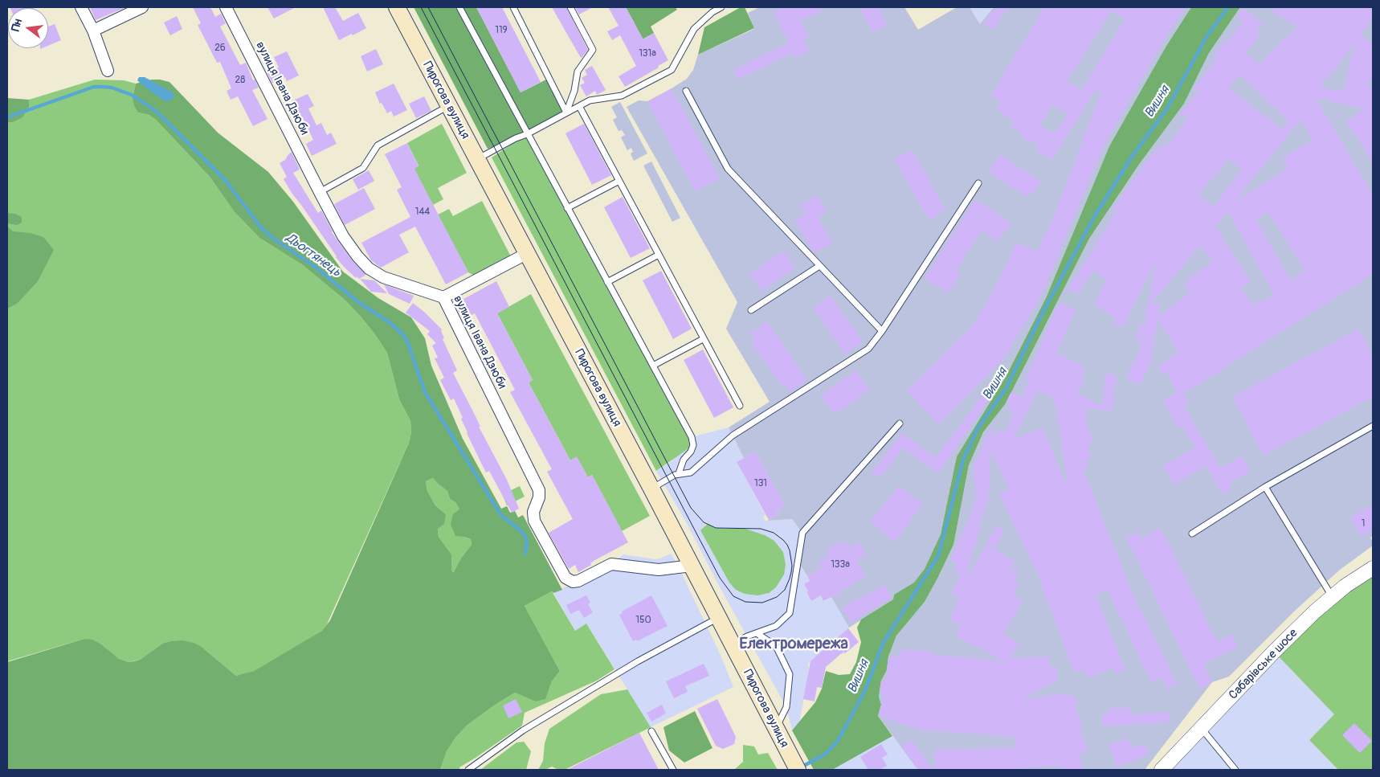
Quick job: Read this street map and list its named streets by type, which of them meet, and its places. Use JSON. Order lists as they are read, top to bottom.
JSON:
{
  "streets": {
    "main road": ["Пирогова вулиця"],
    "street": ["вулиця Івана Дзюби", "Сабарівське шосе"]
  },
  "crossings": [
    ["вулиця Івана Дзюби", "Пирогова вулиця"]
  ],
  "districts": ["Електромережа"],
  "water": ["Вишня", "Дьогтянець"],
  "house_numbers": [
    "119",
    "26",
    "131а",
    "28",
    "144",
    "131",
    "1",
    "133а",
    "150"
  ],
  "north": "left"
}
